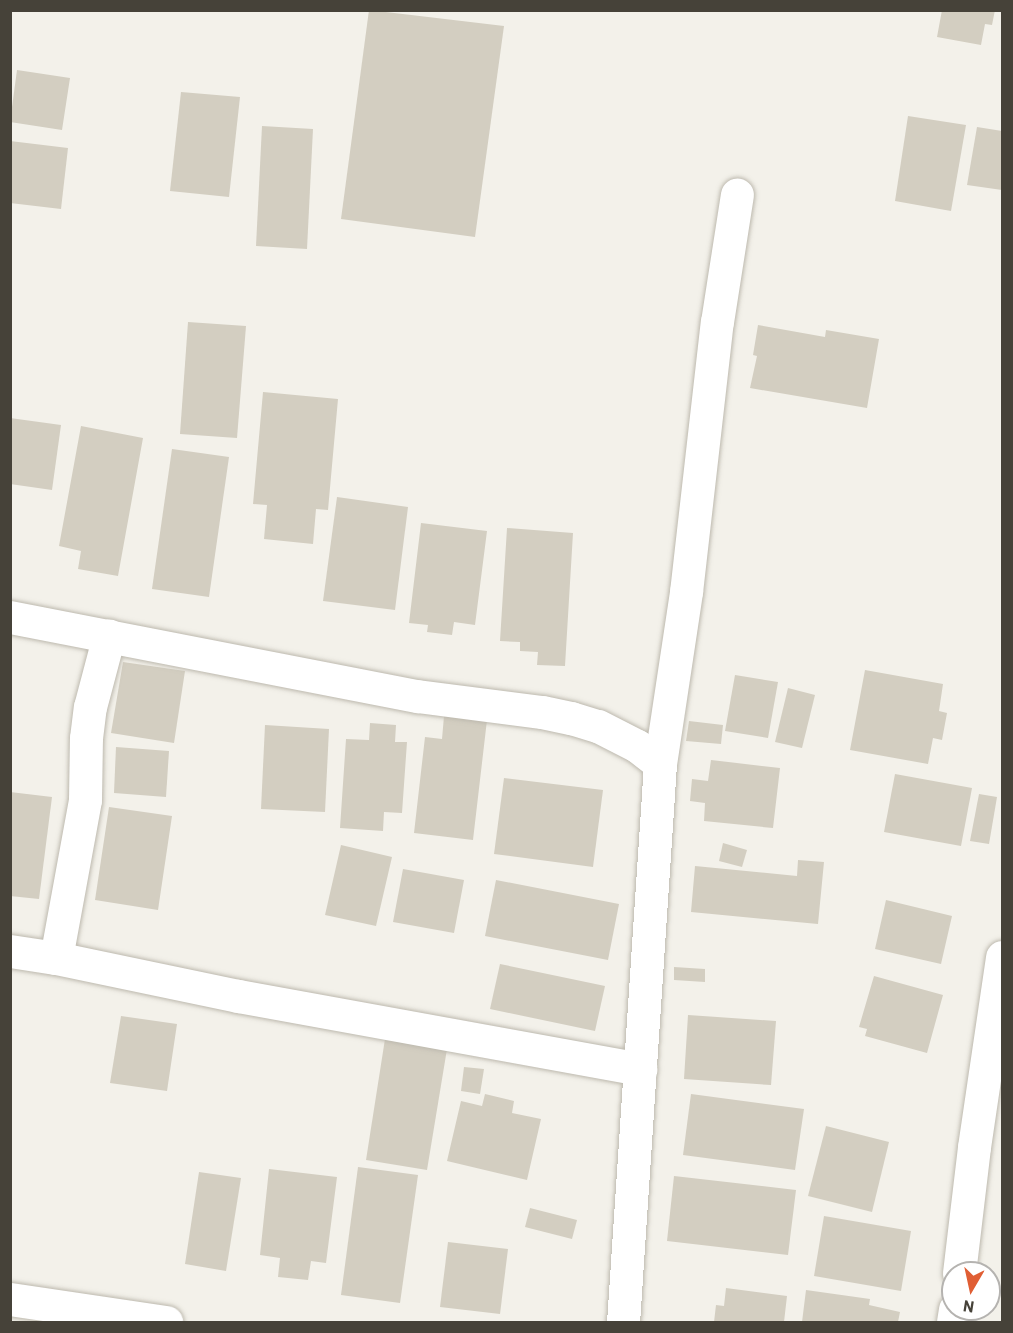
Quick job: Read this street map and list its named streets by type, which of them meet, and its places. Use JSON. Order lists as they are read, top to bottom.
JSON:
{
  "north": "bottom"
}
